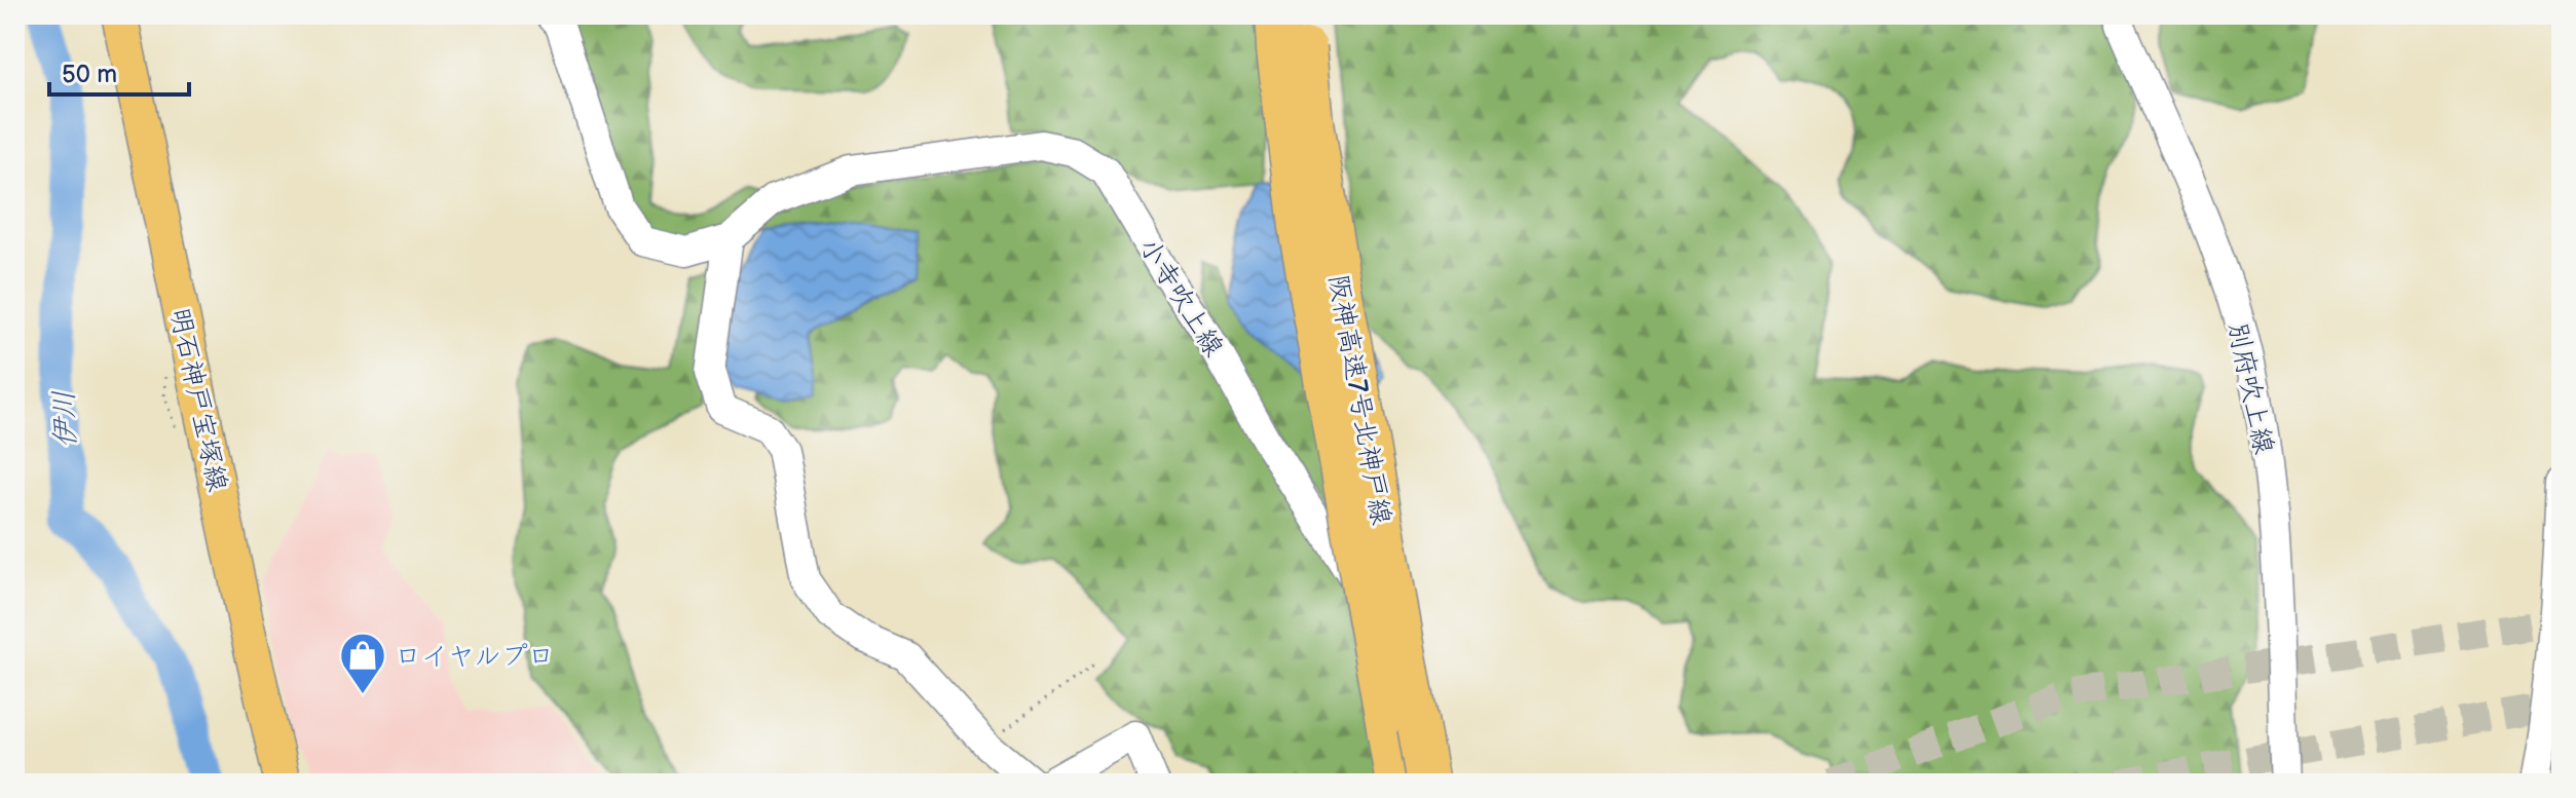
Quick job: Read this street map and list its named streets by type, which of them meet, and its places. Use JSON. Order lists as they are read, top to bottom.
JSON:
{
  "streets": {
    "highway": ["阪神高速7号北神戸線"],
    "main road": ["明石神戸宝塚線"],
    "street": ["小寺吹上線", "別府吹上線"]
  },
  "crossings": [
    ["小寺吹上線", "阪神高速7号北神戸線"]
  ],
  "water": ["伊川"],
  "places": {
    "shop": ["ロイヤルプロ"]
  },
  "scale_bar": "50 m"
}
